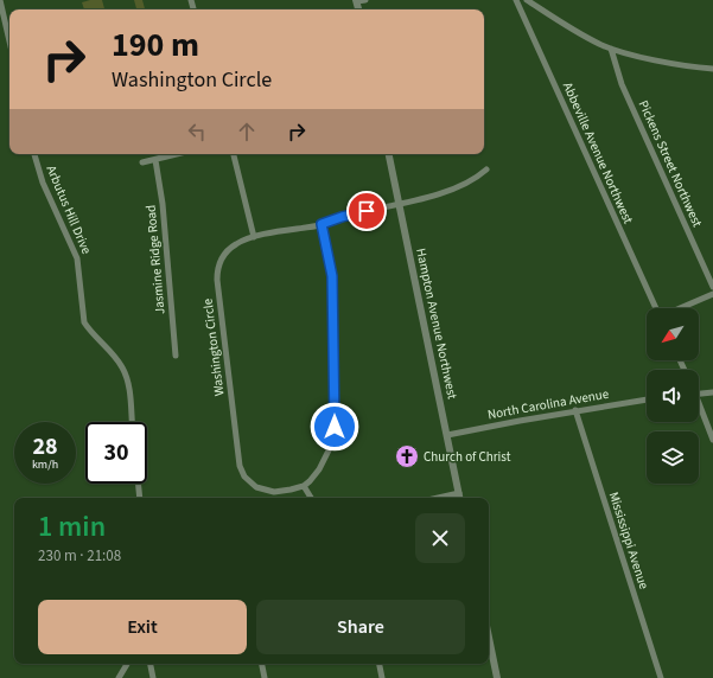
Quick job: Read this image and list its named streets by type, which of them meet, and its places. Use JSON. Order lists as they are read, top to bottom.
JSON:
{
  "streets": {
    "street": [
      "Abbeville Avenue Northwest",
      "Pickens Street Northwest",
      "Arbutus Hill Drive",
      "Jasmine Ridge Road",
      "Hampton Avenue Northwest",
      "Washington Circle",
      "North Carolina Avenue",
      "Mississippi Avenue"
    ]
  },
  "crossings": [
    ["Hampton Avenue Northwest", "Washington Circle"],
    ["Hampton Avenue Northwest", "North Carolina Avenue"],
    ["North Carolina Avenue", "Mississippi Avenue"]
  ],
  "places": {
    "church": ["Church of Christ"]
  },
  "north": "bottom left",
  "page": {
    "turn": ["190 m", "Washington Circle"],
    "speed": "28 km/h",
    "limit": "30",
    "heading": ["1 min", "230 m · 21:08"],
    "buttons": ["Exit", "Share"]
  }
}
